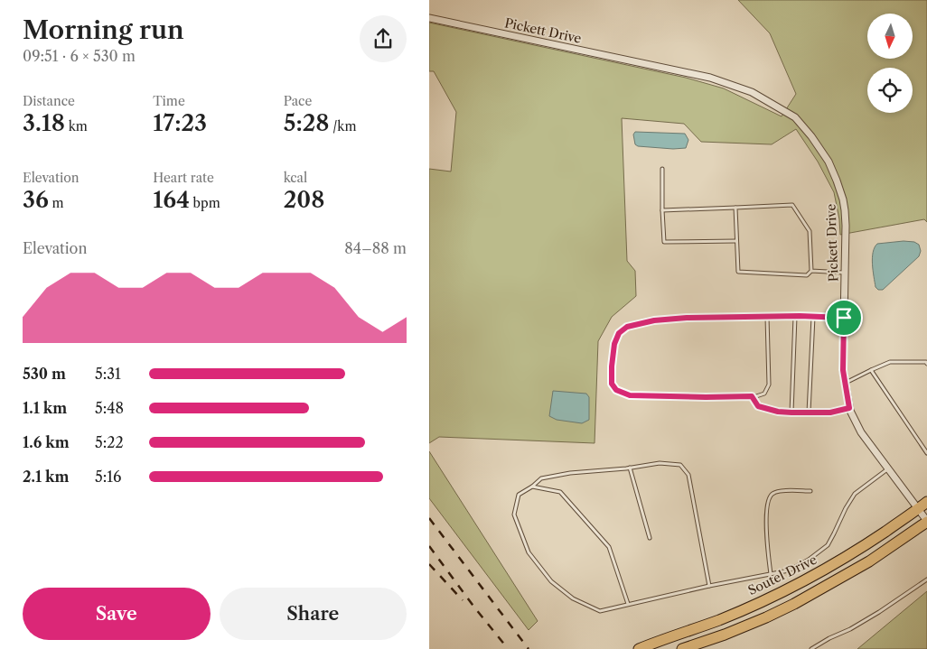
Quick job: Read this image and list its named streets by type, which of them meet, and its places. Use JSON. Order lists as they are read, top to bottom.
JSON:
{
  "streets": {
    "main road": ["Soutel Drive"],
    "street": ["Pickett Drive"]
  },
  "crossings": [
    ["Pickett Drive", "Soutel Drive"]
  ],
  "north": "bottom",
  "page": {
    "heading": ["Morning run", "09:51 · 6 × 530 m"],
    "stats": [
      ["Distance", "3.18 km"],
      ["Time", "17:23"],
      ["Pace", "5:28 /km"],
      ["Elevation", "36 m"],
      ["Heart rate", "164 bpm"],
      ["kcal", "208"]
    ],
    "chart": ["Elevation", "84–88 m"],
    "list": [
      {
        "name": "530 m",
        "note": "5:31"
      },
      {
        "name": "1.1 km",
        "note": "5:48"
      },
      {
        "name": "1.6 km",
        "note": "5:22"
      },
      {
        "name": "2.1 km",
        "note": "5:16"
      }
    ],
    "buttons": ["Save", "Share"]
  }
}
